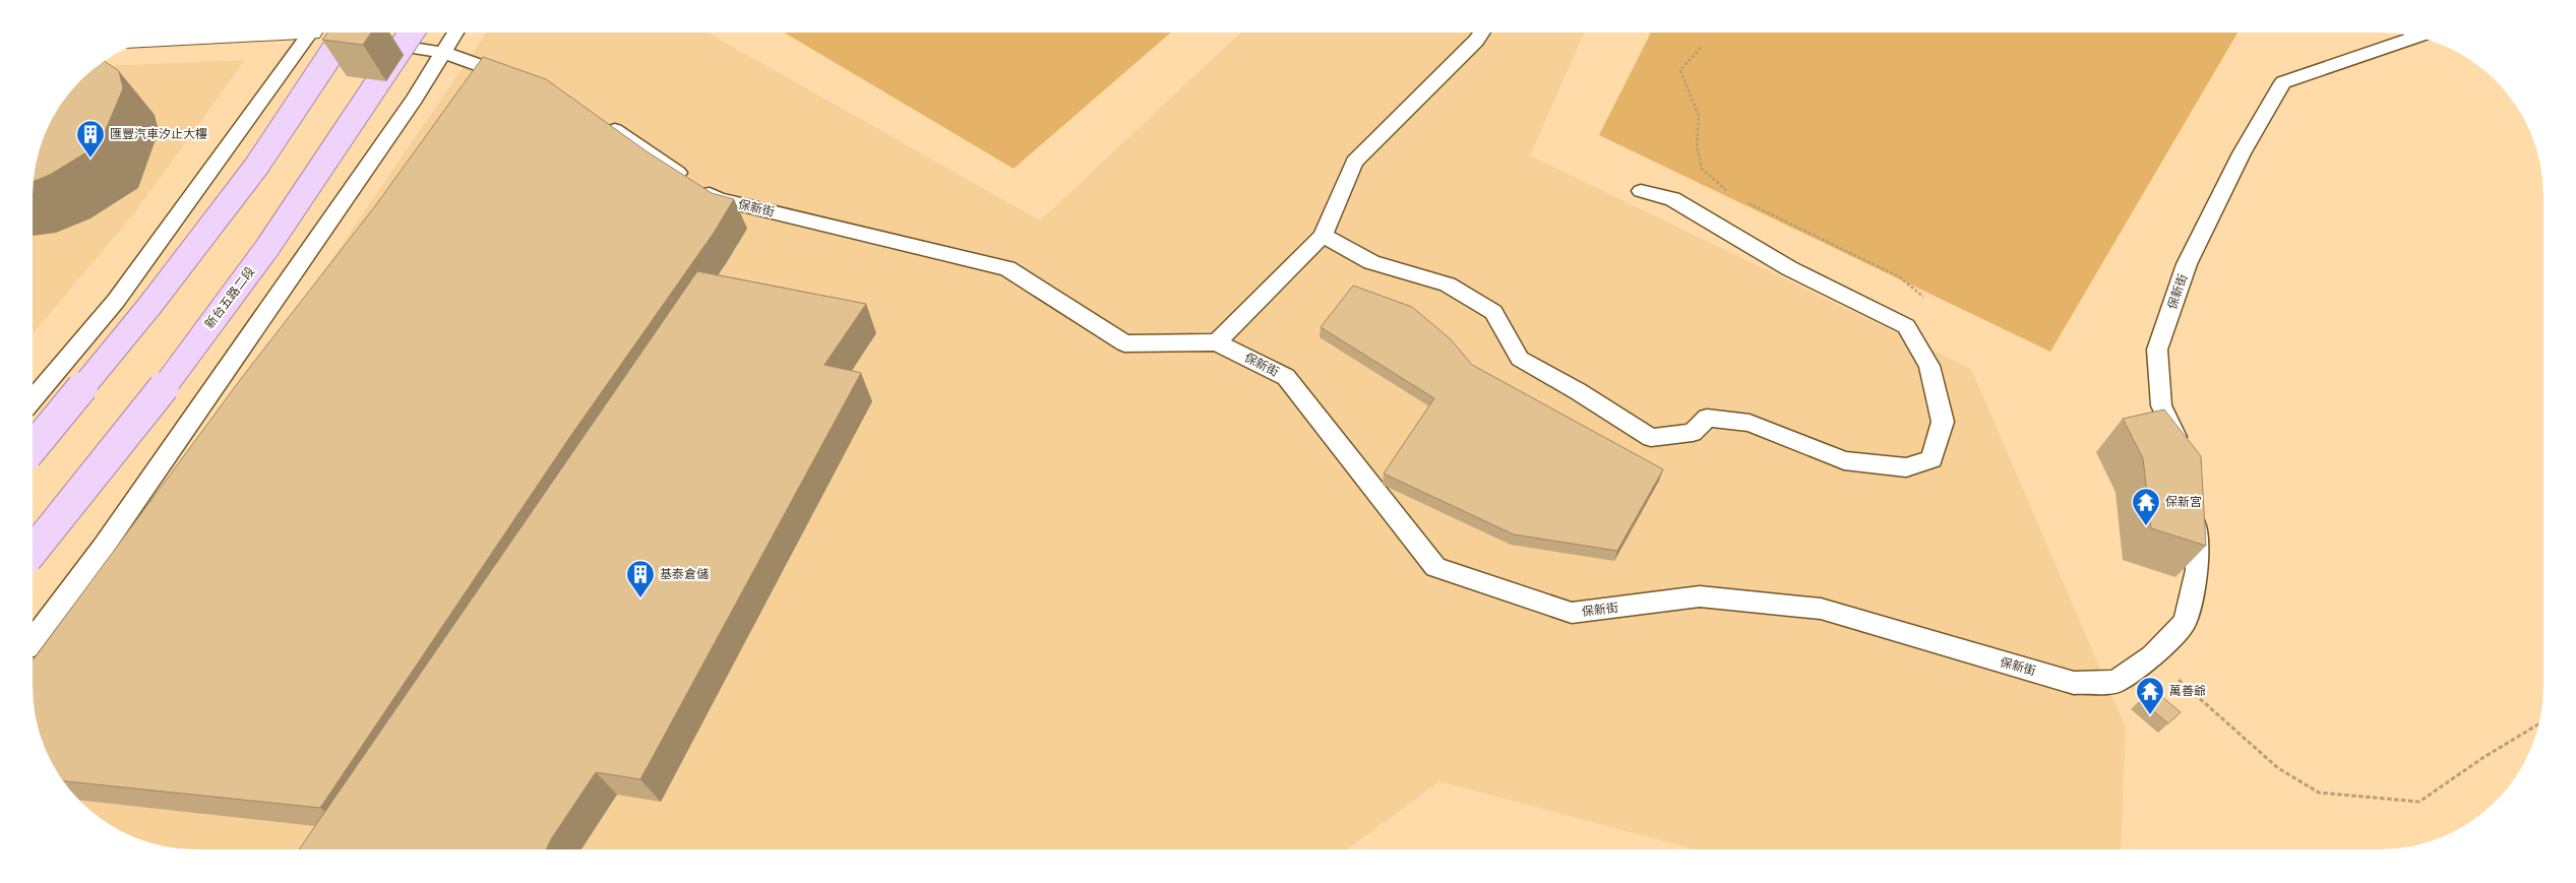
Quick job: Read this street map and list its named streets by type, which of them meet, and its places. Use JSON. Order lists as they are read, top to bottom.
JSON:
{
  "streets": {
    "main road": ["新台五路二段"],
    "lane": ["保新街"]
  },
  "places": {
    "building": ["匯豐汽車汐止大樓", "基泰倉儲"],
    "temple": ["保新宮", "萬善爺"]
  }
}
